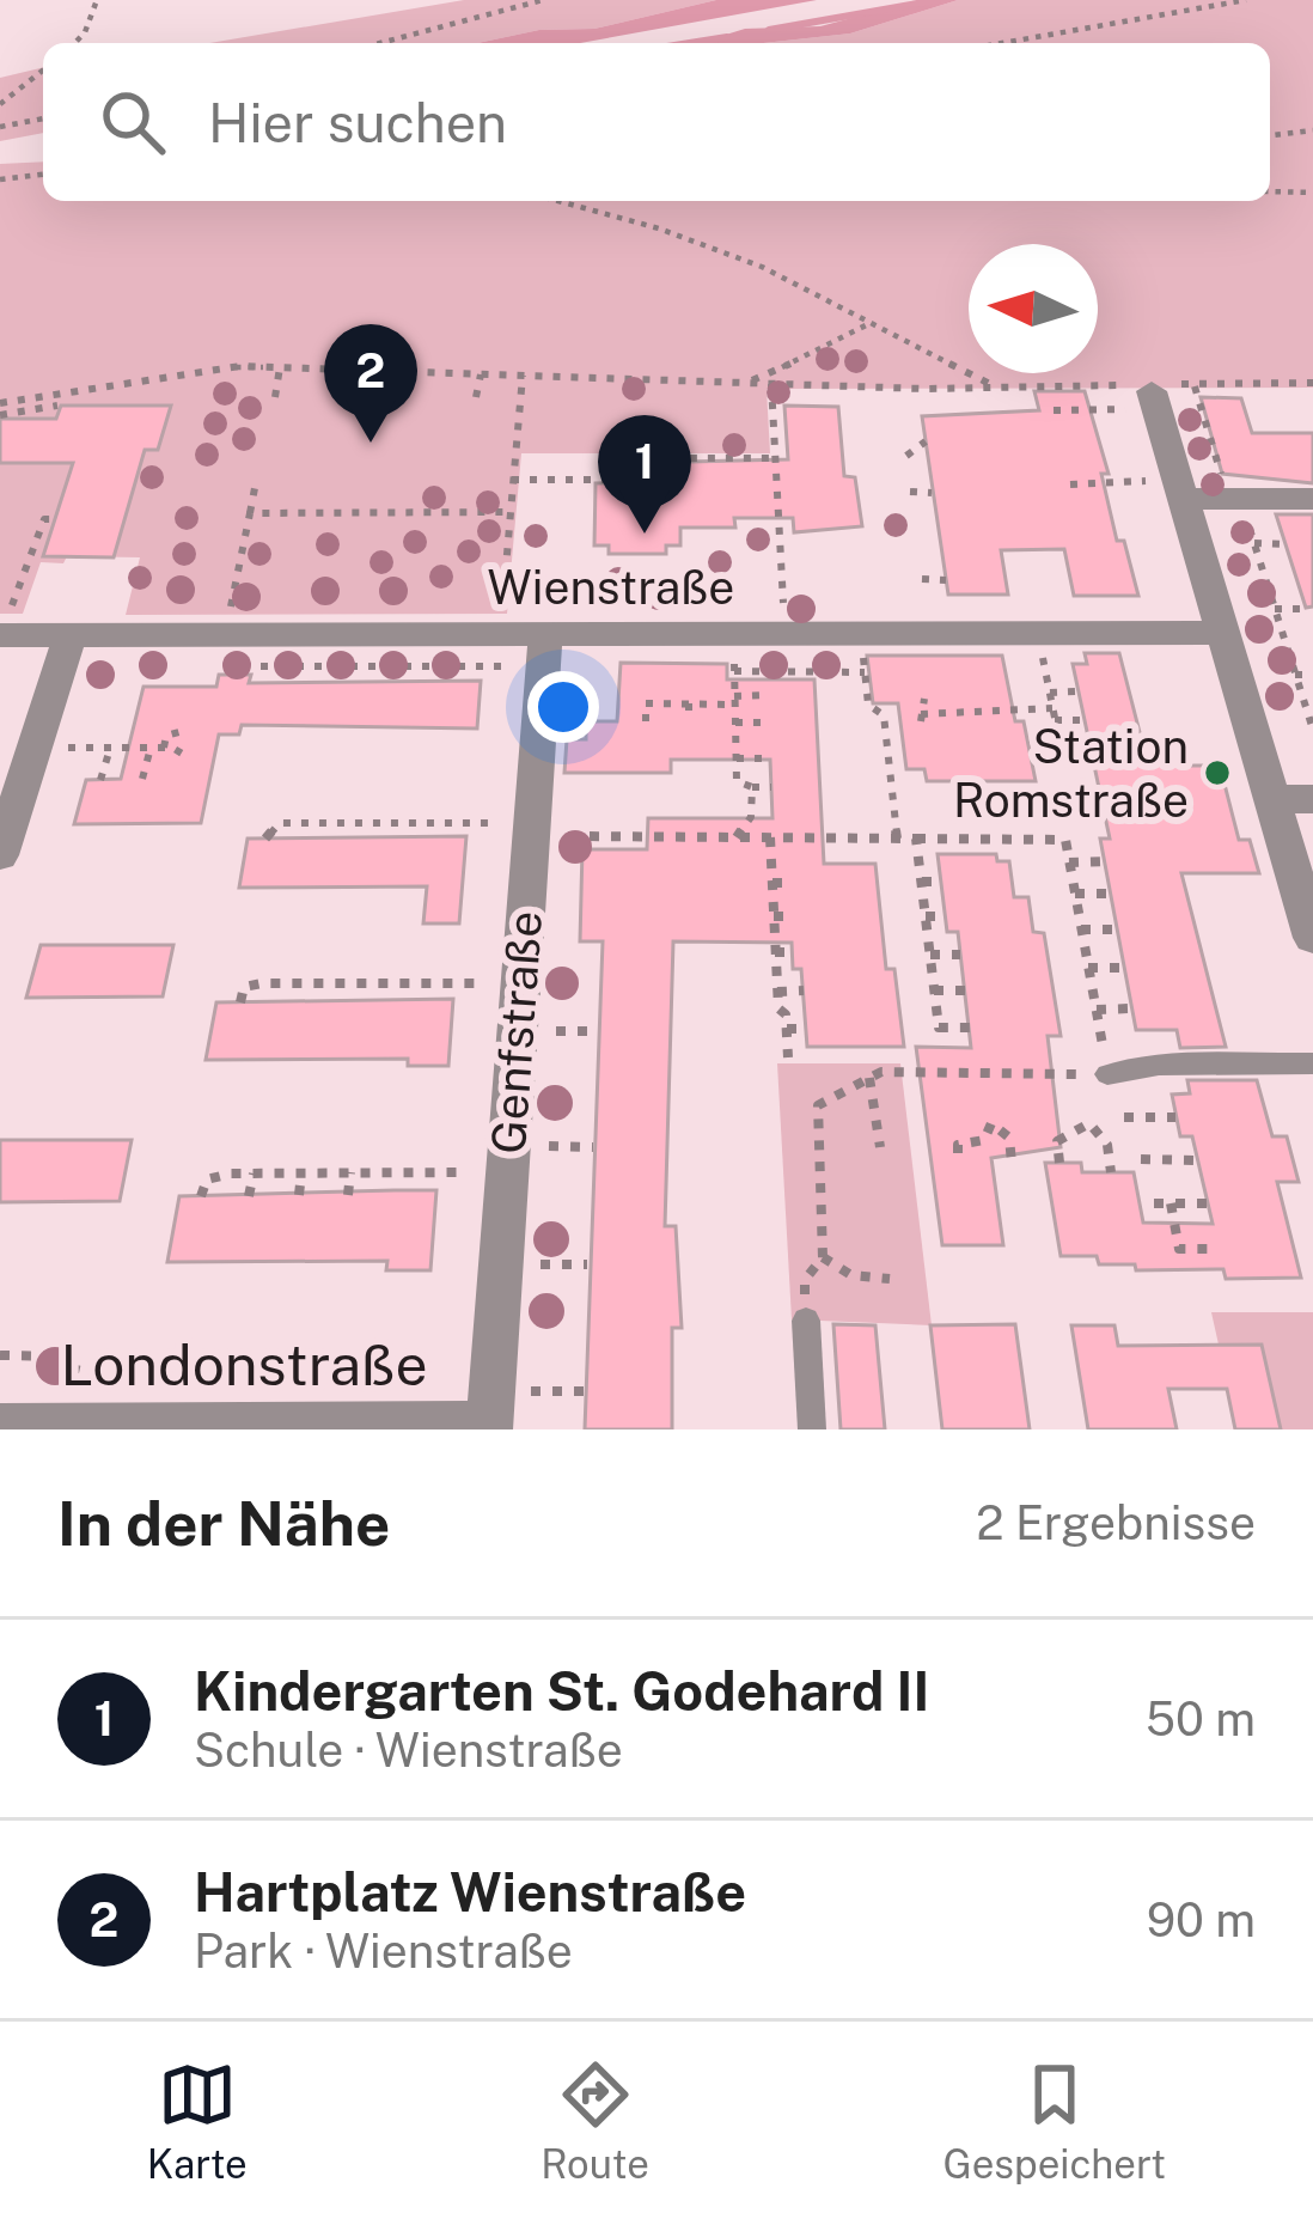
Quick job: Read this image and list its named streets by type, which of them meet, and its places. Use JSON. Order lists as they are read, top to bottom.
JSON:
{
  "streets": {
    "street": ["Wienstraße", "Genfstraße", "Londonstraße"]
  },
  "crossings": [
    ["Wienstraße", "Genfstraße"],
    ["Genfstraße", "Londonstraße"]
  ],
  "places": ["Station Romstraße"],
  "north": "left",
  "page": {
    "search": "Hier suchen",
    "pins": ["2", "1"],
    "heading": ["In der Nähe", "2 Ergebnisse"],
    "list": [
      {
        "mark": "1",
        "name": "Kindergarten St. Godehard II",
        "note": "Schule · Wienstraße",
        "value": "50 m"
      },
      {
        "mark": "2",
        "name": "Hartplatz Wienstraße",
        "note": "Park · Wienstraße",
        "value": "90 m"
      }
    ],
    "nav": ["Karte", "Route", "Gespeichert"]
  }
}
